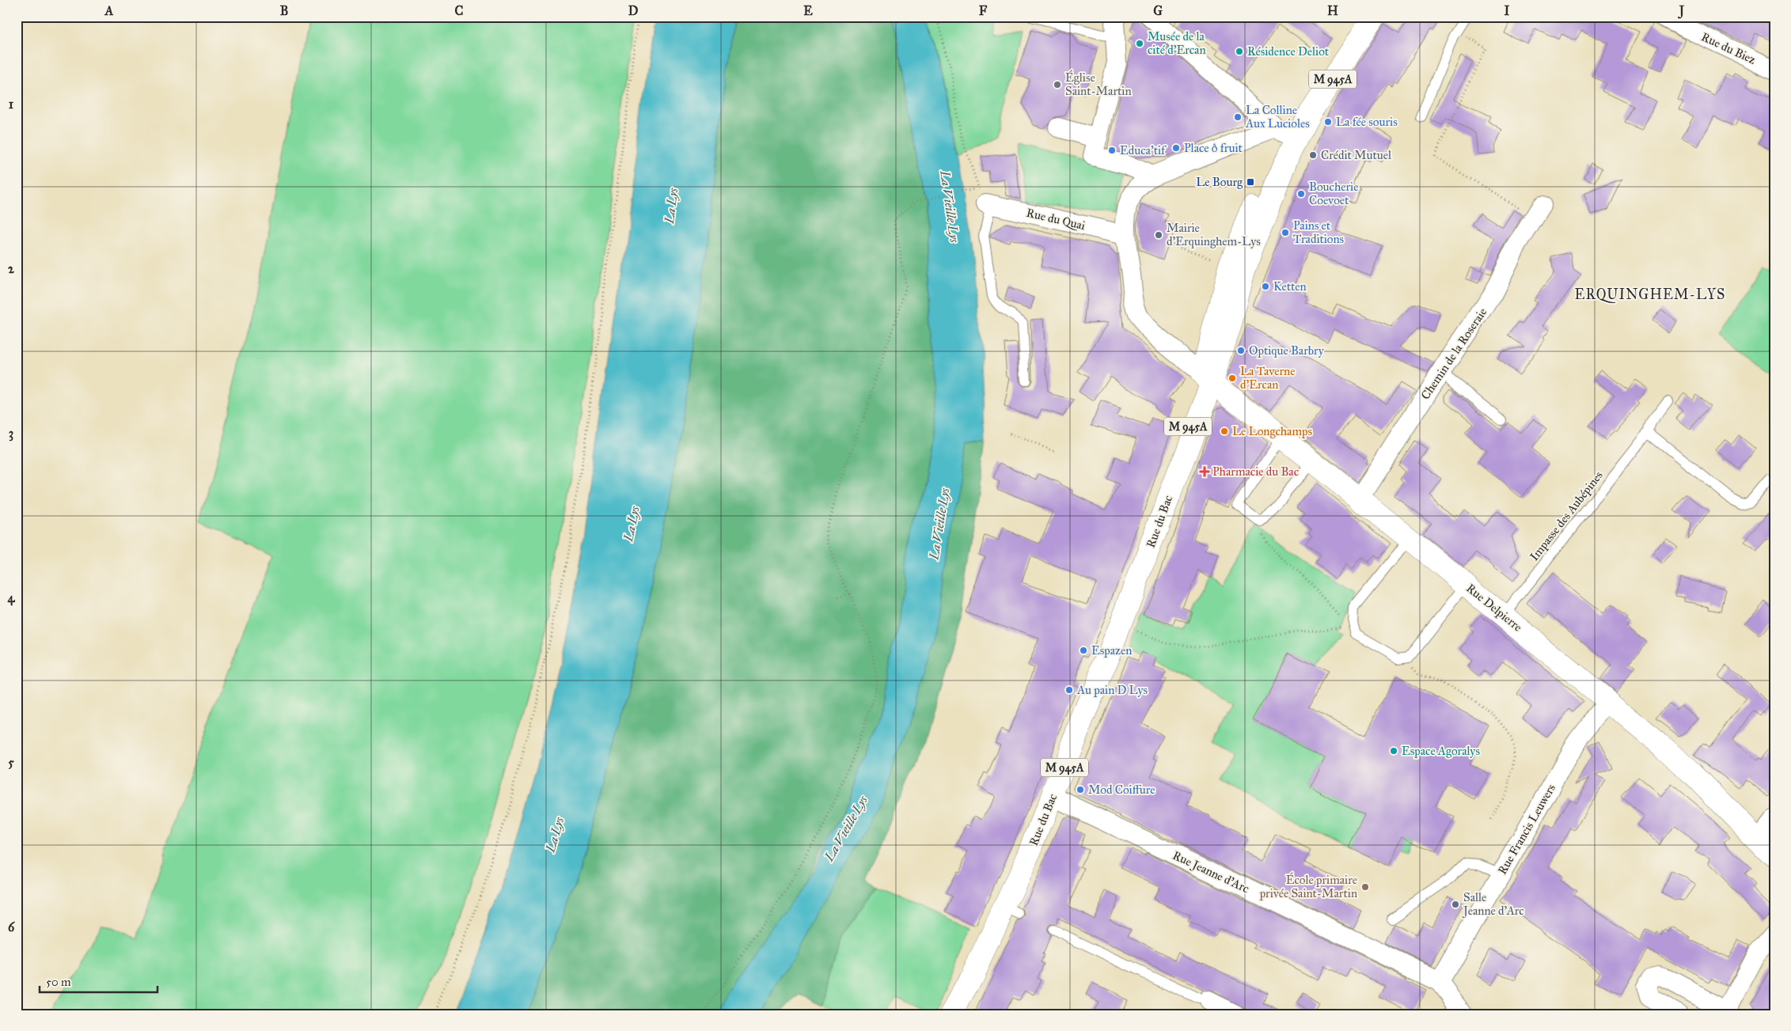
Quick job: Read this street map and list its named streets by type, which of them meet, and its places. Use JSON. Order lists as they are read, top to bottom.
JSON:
{
  "streets": {
    "main road": ["M 945A", "Rue du Bac", "Rue Delpierre"],
    "street": [
      "Rue du Biez",
      "Rue du Quai",
      "Chemin de la Roseraie",
      "Rue Francis Leuwers",
      "Rue Jeanne d'Arc"
    ],
    "lane": ["Impasse des Aubépines"]
  },
  "crossings": [
    ["M 945A", "Rue du Bac"],
    ["M 945A", "Rue Delpierre"],
    ["Chemin de la Roseraie", "Rue Delpierre"],
    ["Impasse des Aubépines", "Rue Delpierre"],
    ["Rue du Bac", "Rue Delpierre"],
    ["Rue du Bac", "Rue Jeanne d'Arc"],
    ["Rue Delpierre", "Rue Francis Leuwers"],
    ["Rue Francis Leuwers", "Rue Jeanne d'Arc"]
  ],
  "districts": ["ERQUINGHEM-LYS"],
  "water": ["La Lys", "La Vieille Lys"],
  "places": {
    "other": [
      "Musée de la cité d'Ercan",
      "Résidence Deliot",
      "Église Saint-Martin",
      "La Colline Aux Lucioles",
      "La fée souris",
      "Place ô fruit",
      "Educa'tif",
      "Crédit Mutuel",
      "Boucherie Coevoet",
      "Pains et Traditions",
      "Mairie d'Erquinghem-Lys",
      "Ketten",
      "Optique Barbry",
      "La Taverne d'Ercan",
      "Le Longchamps",
      "Espazen",
      "Au pain D Lys",
      "Espace Agoralys",
      "Mod Coiffure",
      "École primaire privée Saint-Martin",
      "Salle Jeanne d'Arc"
    ],
    "transit": ["Le Bourg"],
    "health": ["Pharmacie du Bac"]
  },
  "scale_bar": "50 m",
  "grid": {
    "columns": [
      "A",
      "B",
      "C",
      "D",
      "E",
      "F",
      "G",
      "H",
      "I",
      "J"
    ],
    "rows": [
      "1",
      "2",
      "3",
      "4",
      "5",
      "6"
    ]
  }
}
